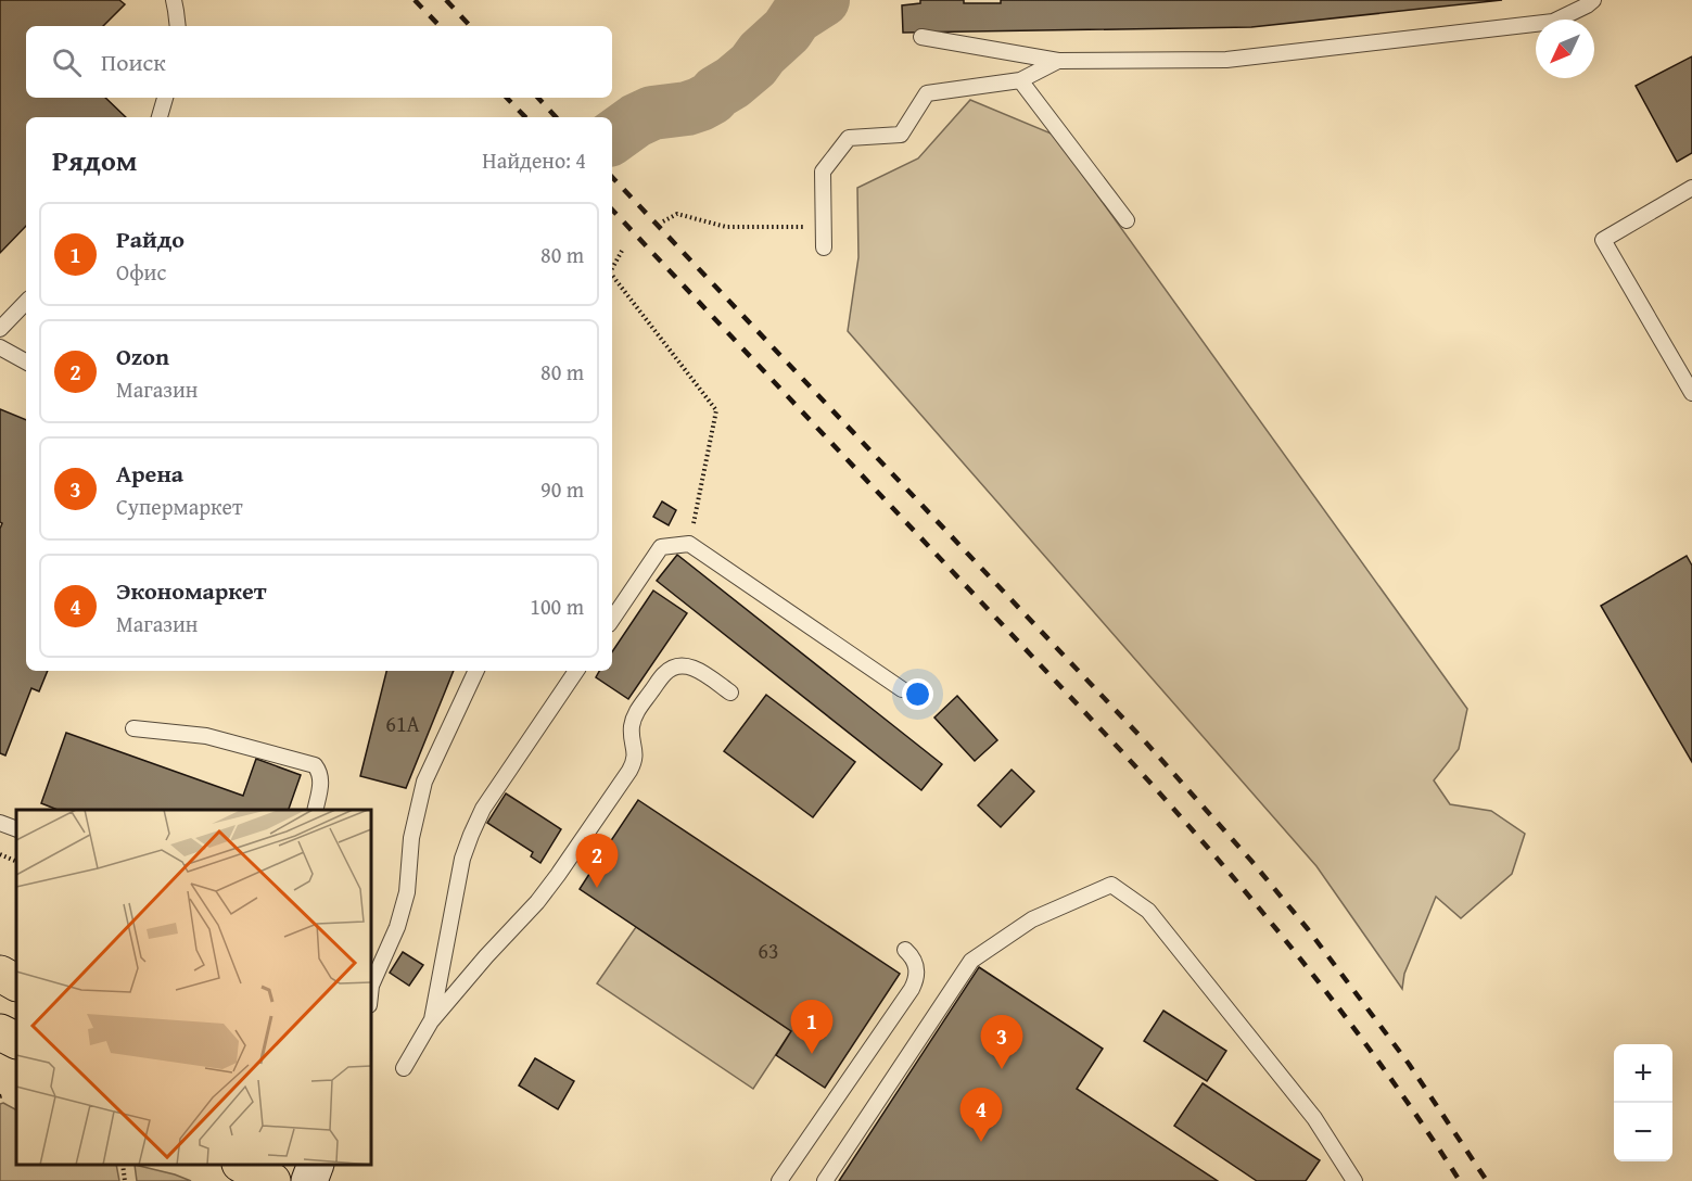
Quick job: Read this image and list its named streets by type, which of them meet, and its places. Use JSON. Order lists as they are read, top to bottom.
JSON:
{
  "house_numbers": ["61А", "63"],
  "north": "bottom left",
  "page": {
    "search": "Поиск",
    "heading": ["Рядом", "Найдено: 4"],
    "list": [
      {
        "mark": "1",
        "name": "Райдо",
        "note": "Офис",
        "value": "80 m"
      },
      {
        "mark": "2",
        "name": "Ozon",
        "note": "Магазин",
        "value": "80 m"
      },
      {
        "mark": "3",
        "name": "Арена",
        "note": "Супермаркет",
        "value": "90 m"
      },
      {
        "mark": "4",
        "name": "Экономаркет",
        "note": "Магазин",
        "value": "100 m"
      }
    ],
    "pins": [
      "2",
      "1",
      "3",
      "4"
    ],
    "map_buttons": ["+", "−"]
  }
}
